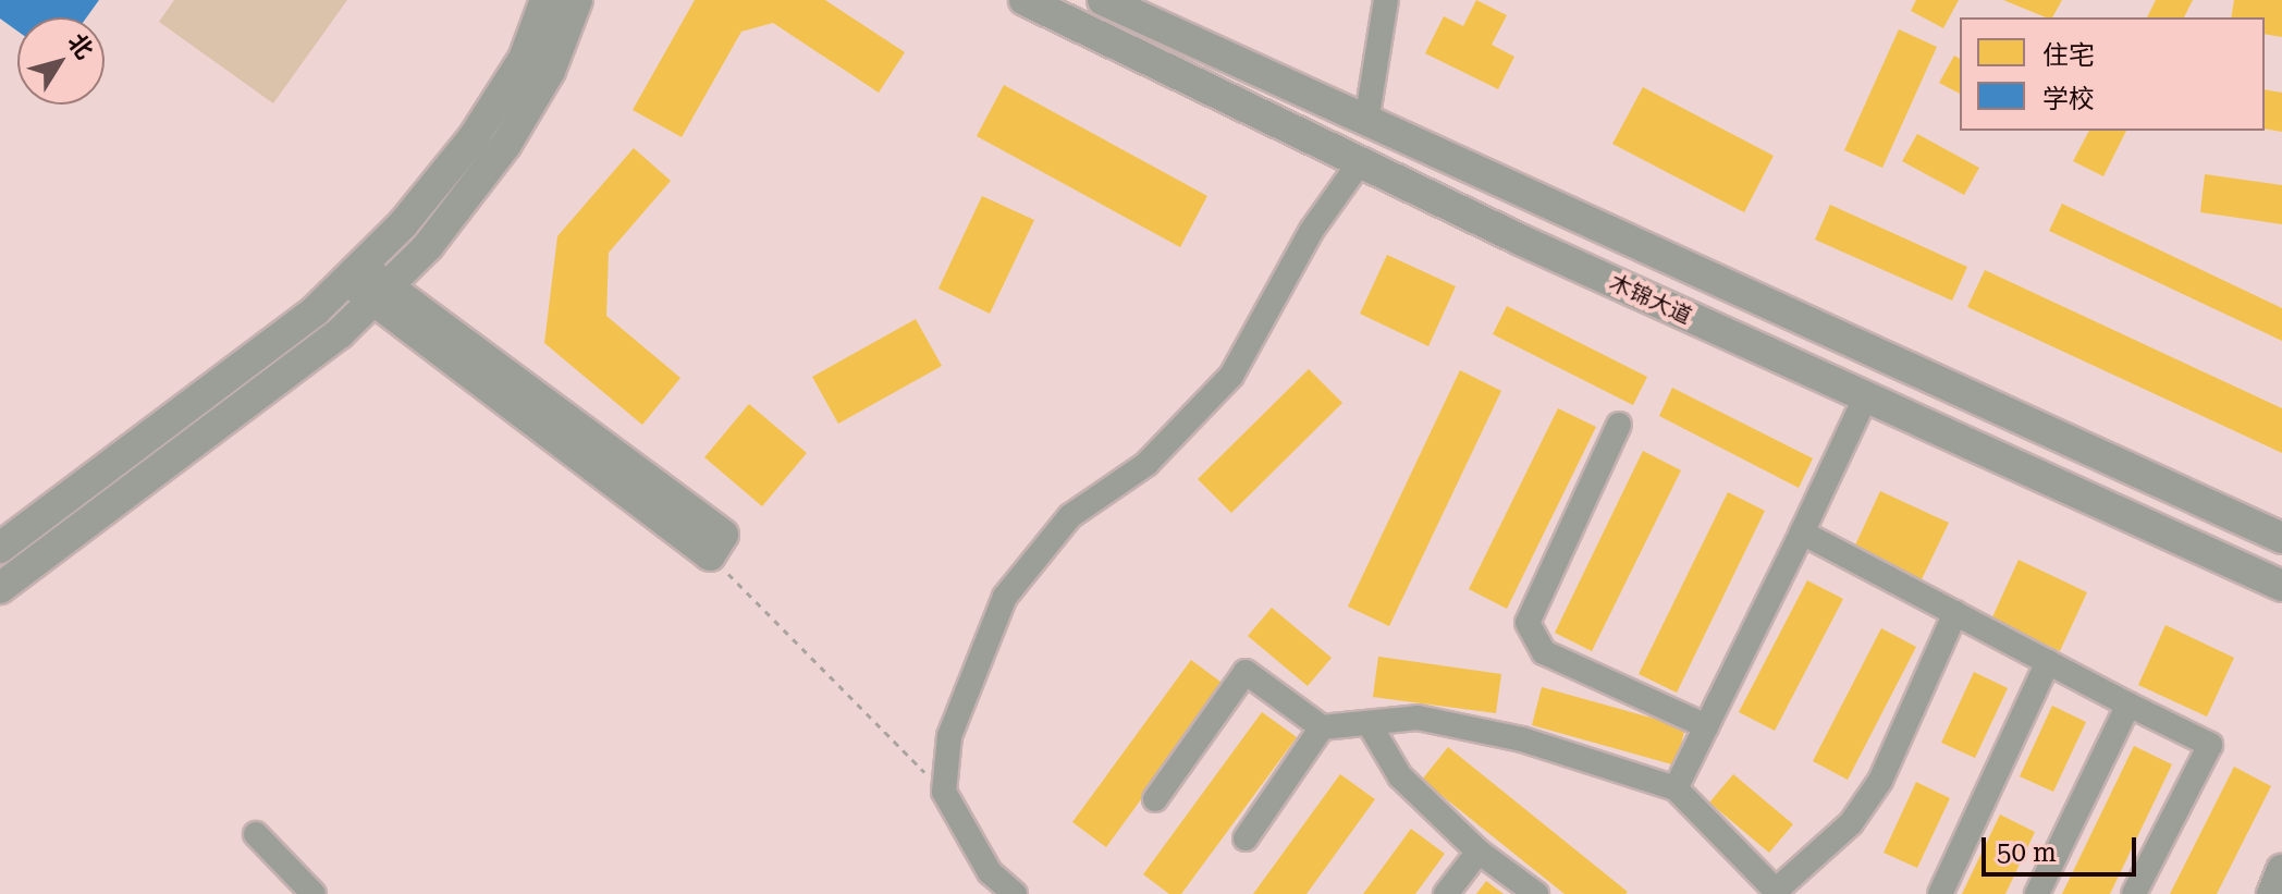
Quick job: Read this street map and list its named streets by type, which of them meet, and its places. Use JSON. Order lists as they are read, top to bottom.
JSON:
{
  "streets": {
    "street": ["木锦大道"]
  },
  "legend": ["住宅", "学校"],
  "scale_bar": "50 m",
  "north": "top right"
}
